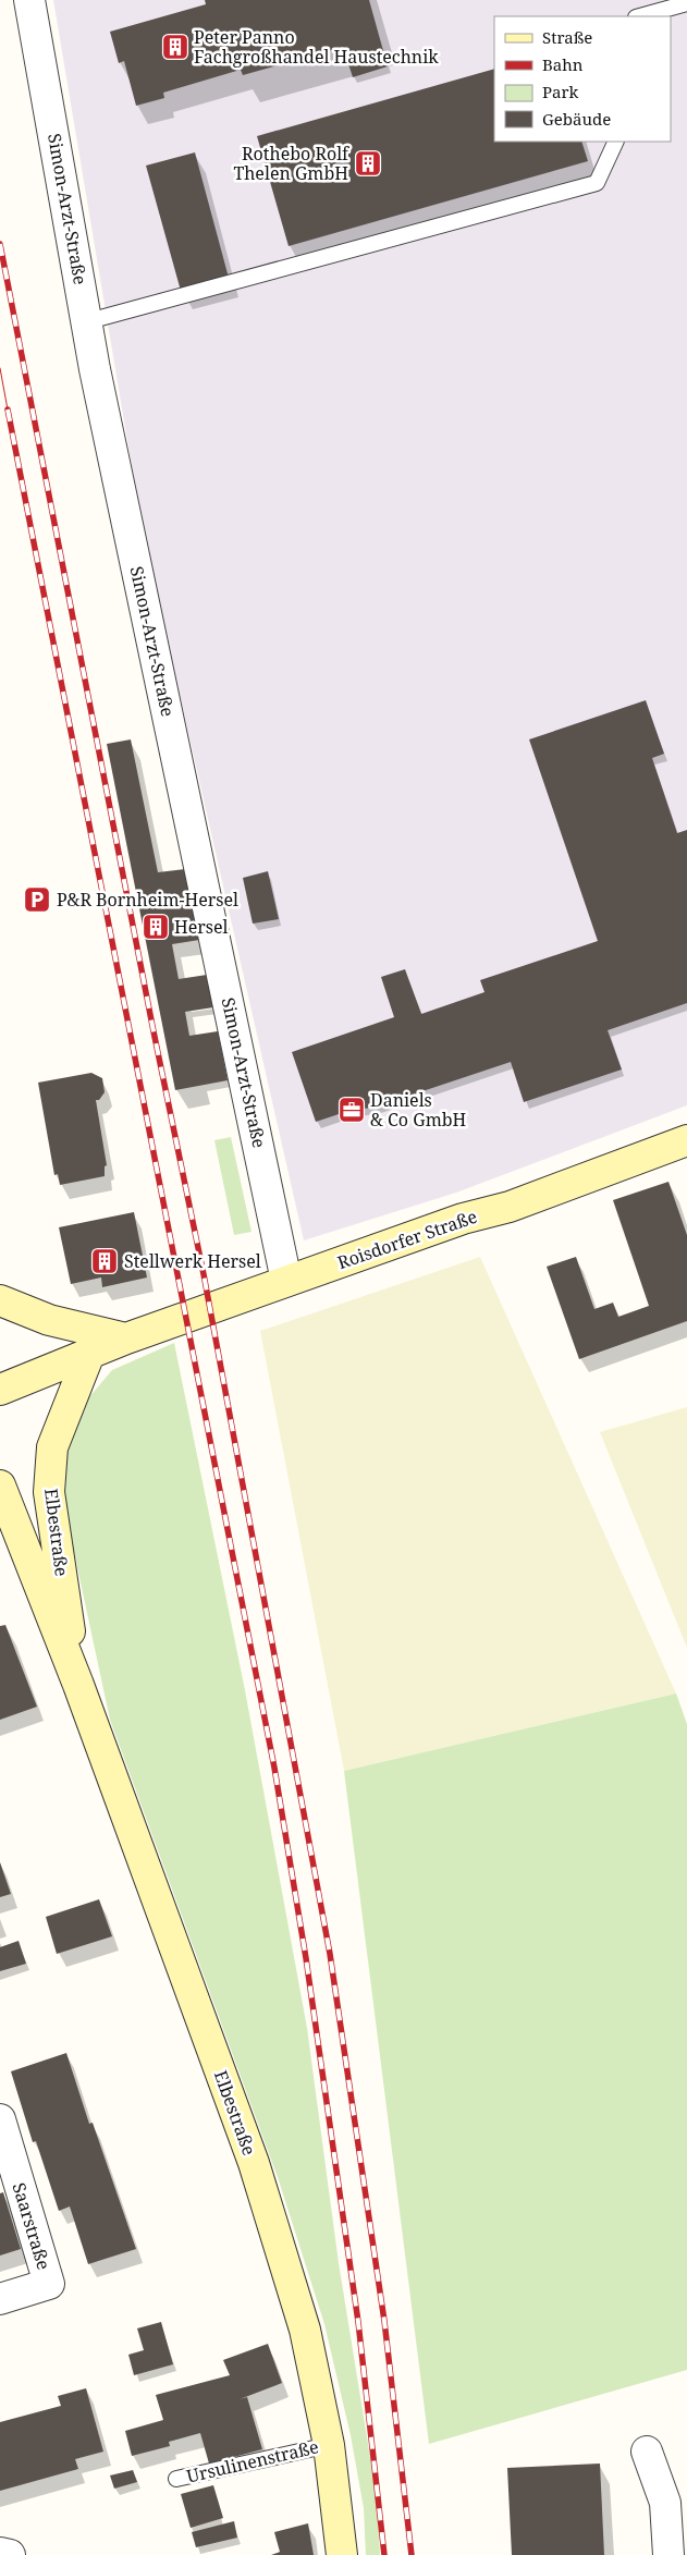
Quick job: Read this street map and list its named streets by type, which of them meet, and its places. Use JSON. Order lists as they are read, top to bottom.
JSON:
{
  "streets": {
    "main road": ["Roisdorfer Straße", "Elbestraße"],
    "street": ["Simon-Arzt-Straße", "Saarstraße"],
    "lane": ["Ursulinenstraße"]
  },
  "crossings": [
    ["Simon-Arzt-Straße", "Roisdorfer Straße"],
    ["Roisdorfer Straße", "Elbestraße"],
    ["Elbestraße", "Ursulinenstraße"]
  ],
  "places": {
    "building": [
      "Peter Panno Fachgroßhandel Haustechnik",
      "Rothebo Rolf Thelen GmbH",
      "Hersel",
      "Stellwerk Hersel"
    ],
    "parking": ["P&R Bornheim-Hersel"],
    "office": ["Daniels & Co GmbH"]
  },
  "legend": [
    "Straße",
    "Bahn",
    "Park",
    "Gebäude"
  ]
}
